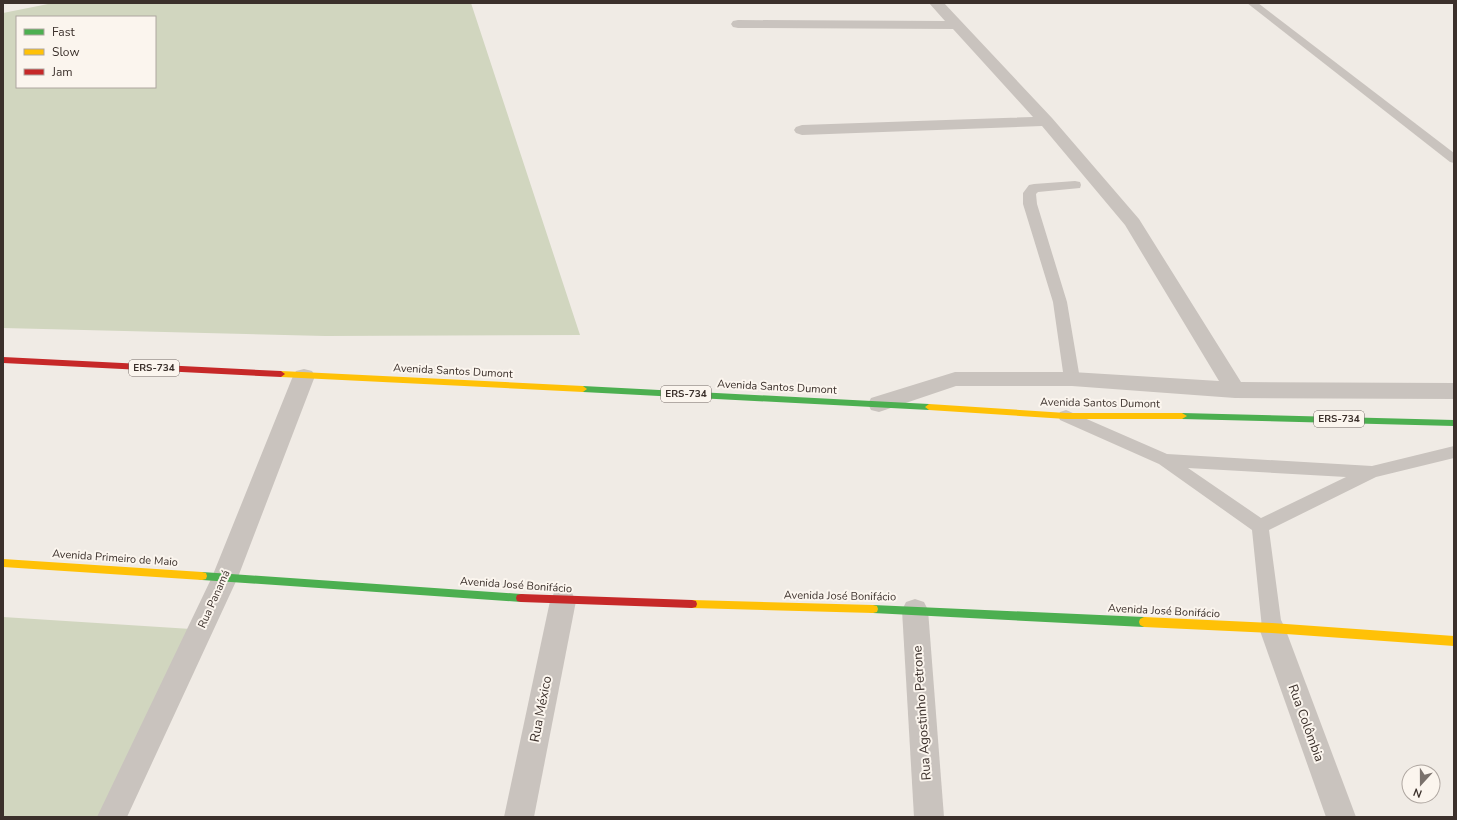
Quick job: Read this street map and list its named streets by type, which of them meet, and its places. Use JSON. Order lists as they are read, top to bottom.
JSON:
{
  "streets": {
    "main road": [
      "ERS-734",
      "Avenida Santos Dumont",
      "Avenida Primeiro de Maio",
      "Avenida José Bonifácio"
    ],
    "street": [
      "Rua Panamá",
      "Rua México",
      "Rua Agostinho Petrone",
      "Rua Colômbia"
    ]
  },
  "crossings": [
    ["Avenida Santos Dumont", "Rua Panamá"],
    ["Avenida Primeiro de Maio", "Avenida José Bonifácio"],
    ["Avenida Primeiro de Maio", "Rua Panamá"],
    ["Avenida José Bonifácio", "Rua Panamá"],
    ["Avenida José Bonifácio", "Rua México"],
    ["Avenida José Bonifácio", "Rua Agostinho Petrone"],
    ["Avenida José Bonifácio", "Rua Colômbia"]
  ],
  "legend": ["Fast", "Slow", "Jam"],
  "north": "bottom"
}
